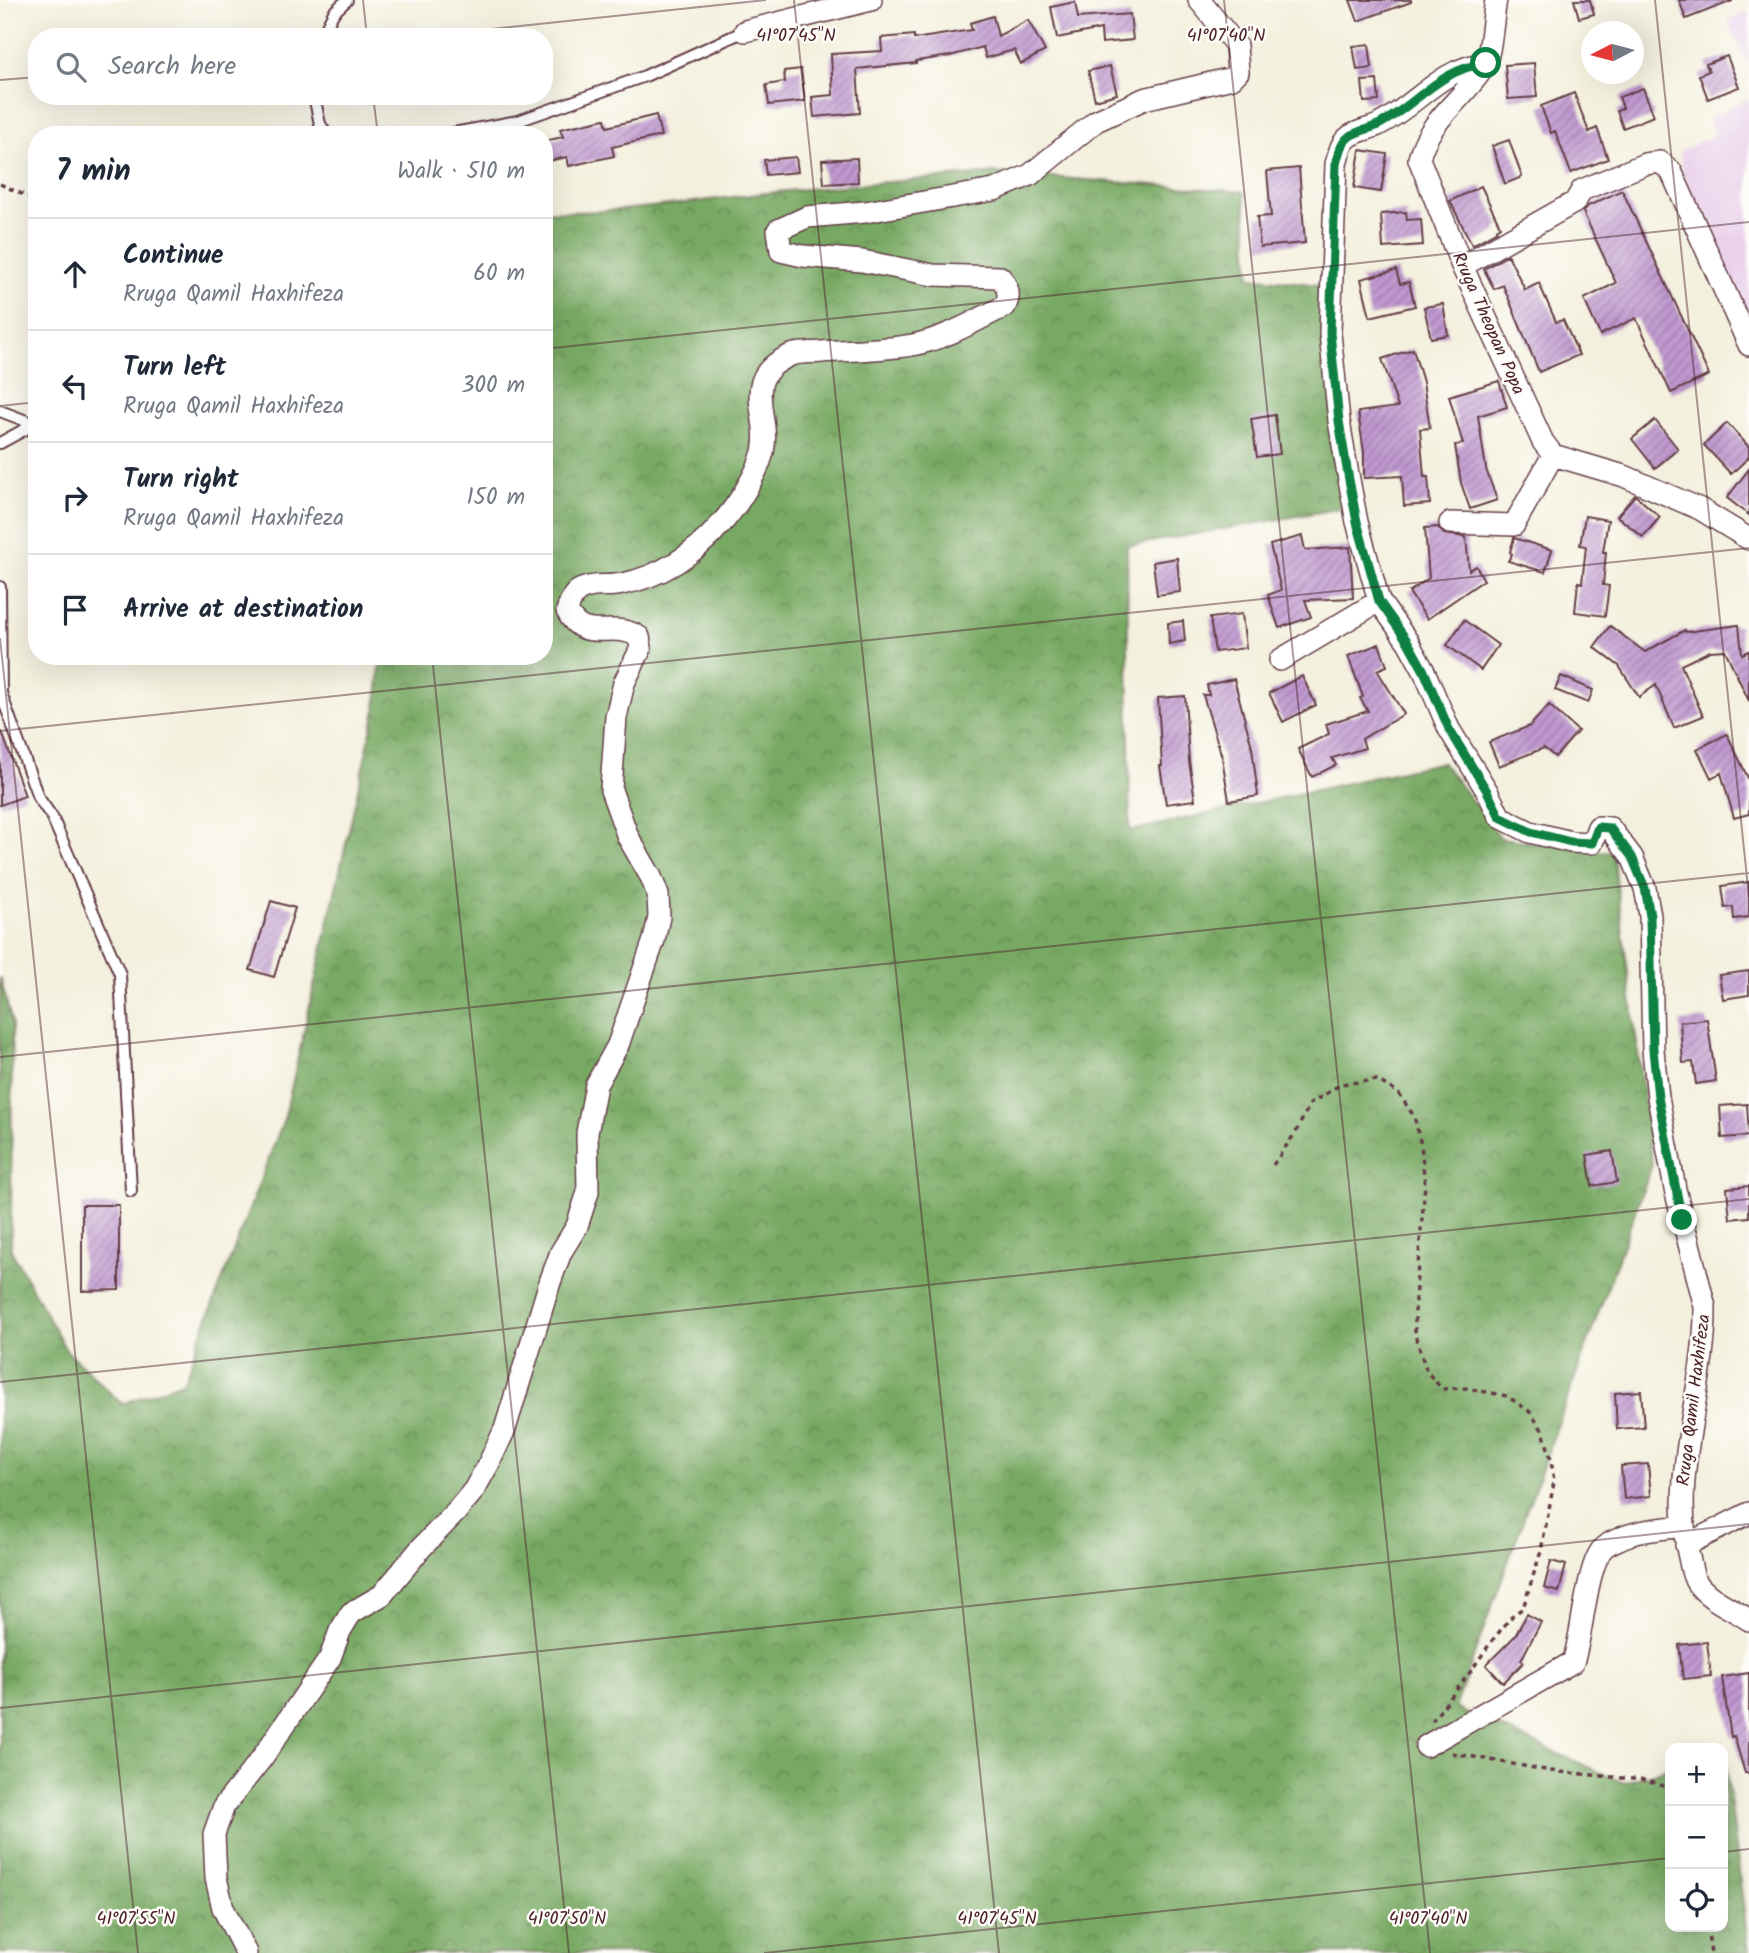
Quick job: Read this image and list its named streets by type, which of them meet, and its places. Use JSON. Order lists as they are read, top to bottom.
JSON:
{
  "streets": {
    "street": ["Rruga Theopan Popa", "Rruga Qamil Haxhifeza"]
  },
  "crossings": [
    ["Rruga Theopan Popa", "Rruga Qamil Haxhifeza"]
  ],
  "north": "left",
  "page": {
    "search": "Search here",
    "heading": ["7 min", "Walk · 510 m"],
    "list": [
      ["Continue", "Rruga Qamil Haxhifeza", "60 m"],
      ["Turn left", "Rruga Qamil Haxhifeza", "300 m"],
      ["Turn right", "Rruga Qamil Haxhifeza", "150 m"],
      "Arrive at destination"
    ],
    "map_buttons": ["+", "−"]
  },
  "coordinates": [
    "41°07'45\"N",
    "41°07'40\"N",
    "41°07'55\"N",
    "41°07'50\"N"
  ]
}
